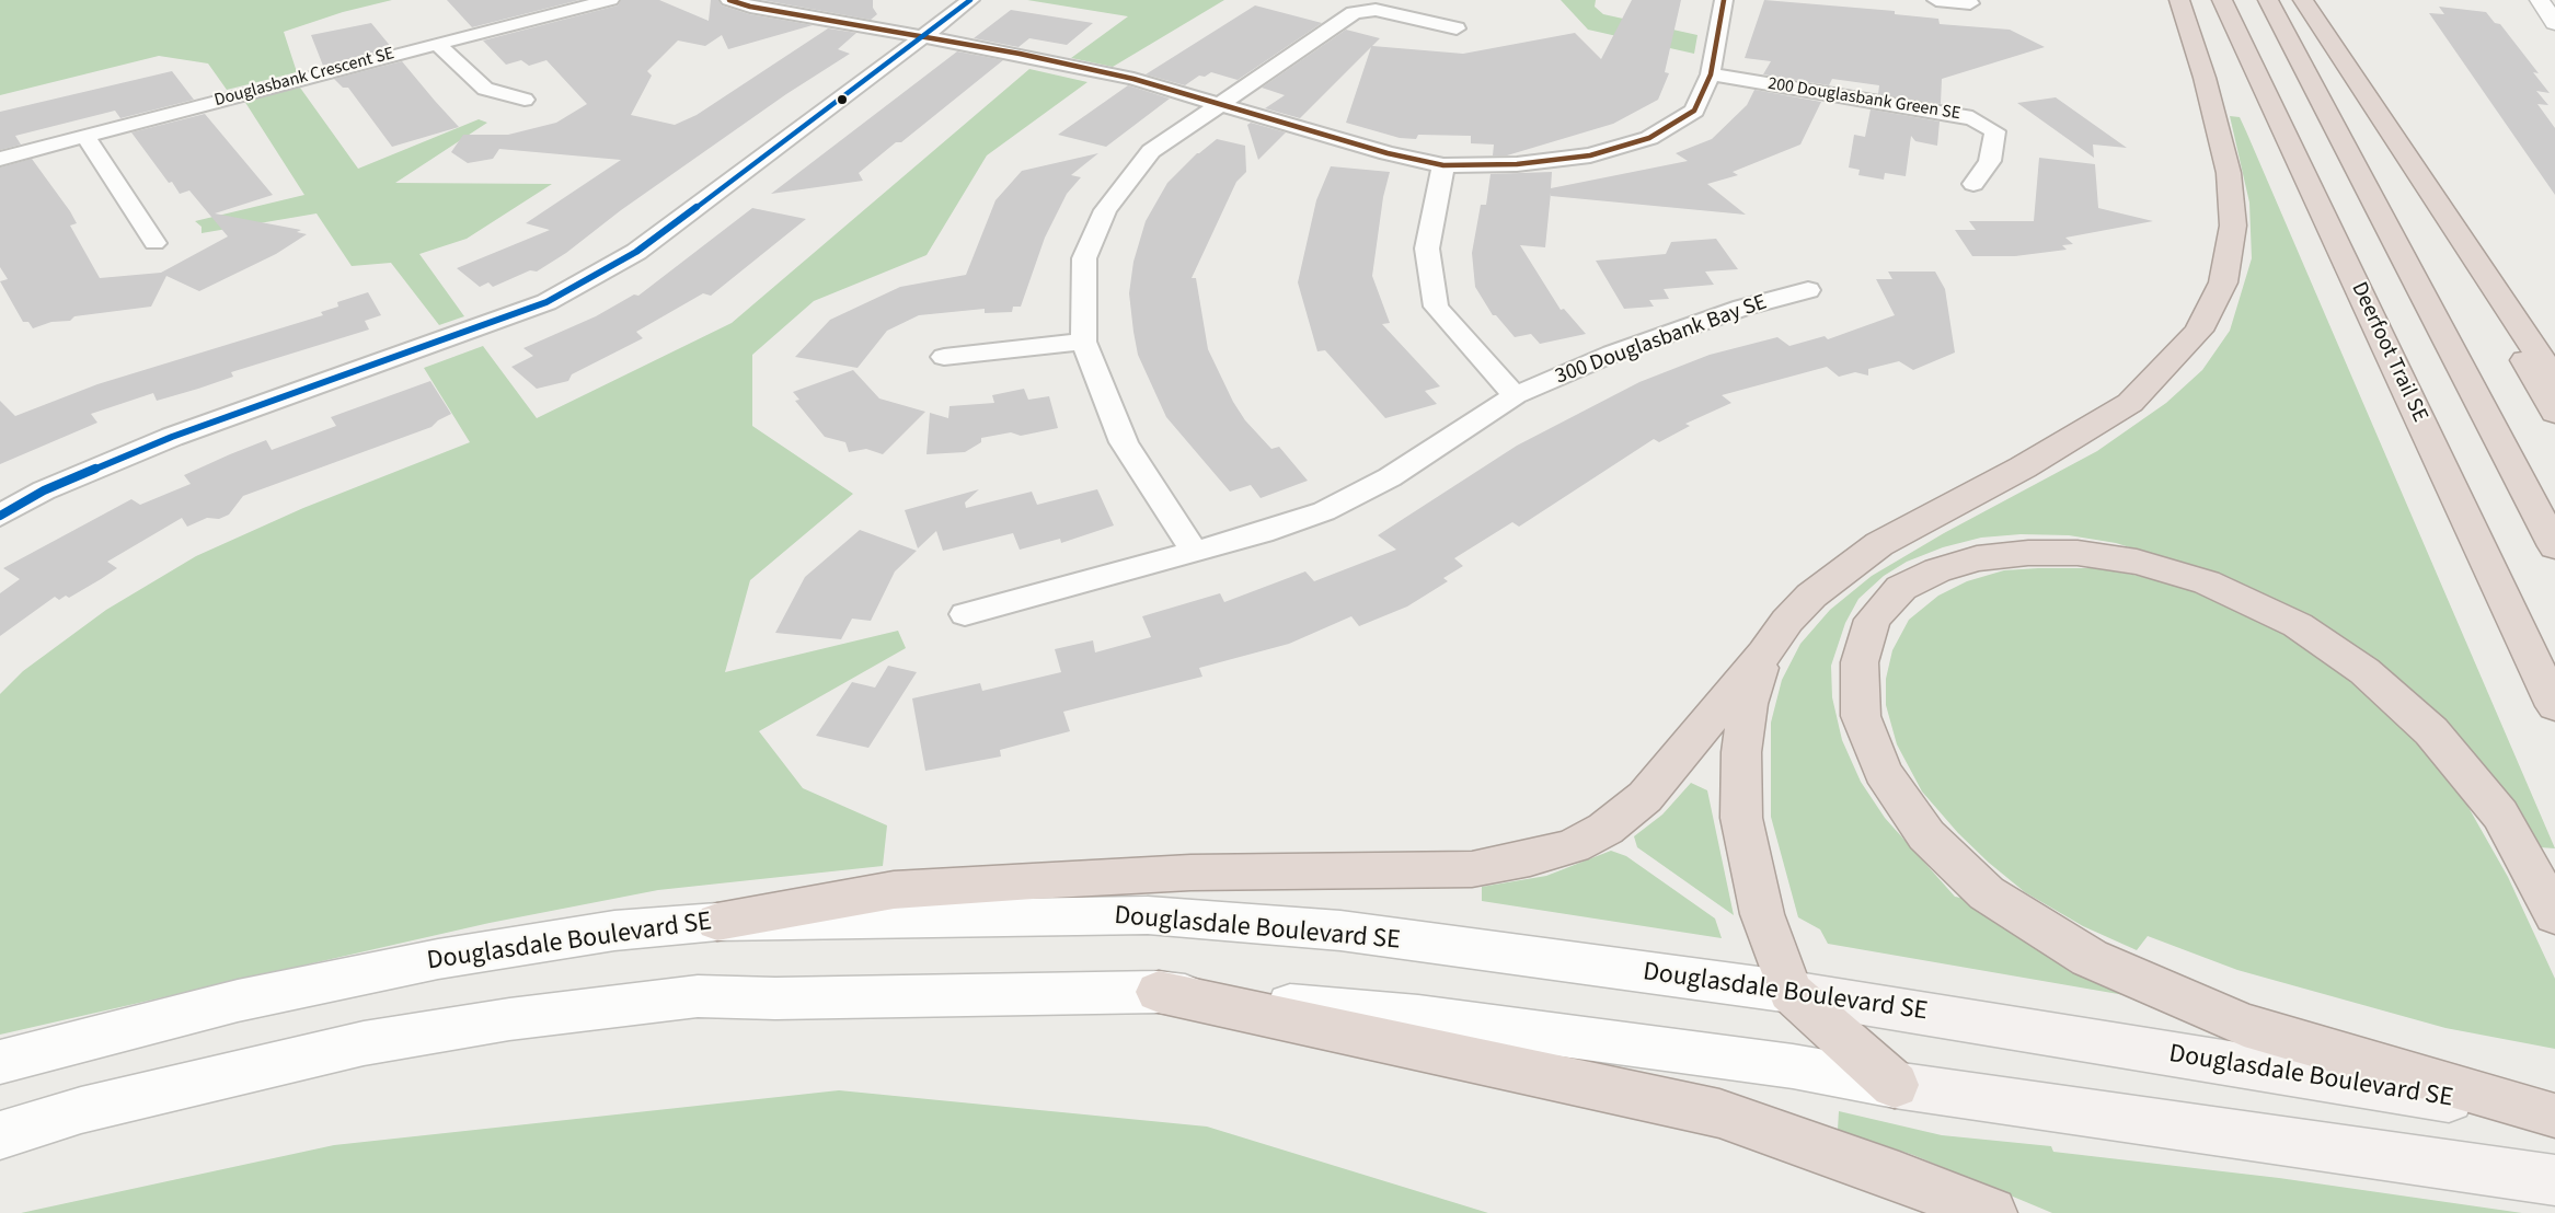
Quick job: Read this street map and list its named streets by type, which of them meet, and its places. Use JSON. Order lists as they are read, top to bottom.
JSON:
{
  "streets": {
    "highway": ["Deerfoot Trail SE"],
    "main road": ["Douglasdale Boulevard SE"],
    "street": ["Douglasbank Crescent SE", "200 Douglasbank Green SE", "300 Douglasbank Bay SE"]
  }
}
